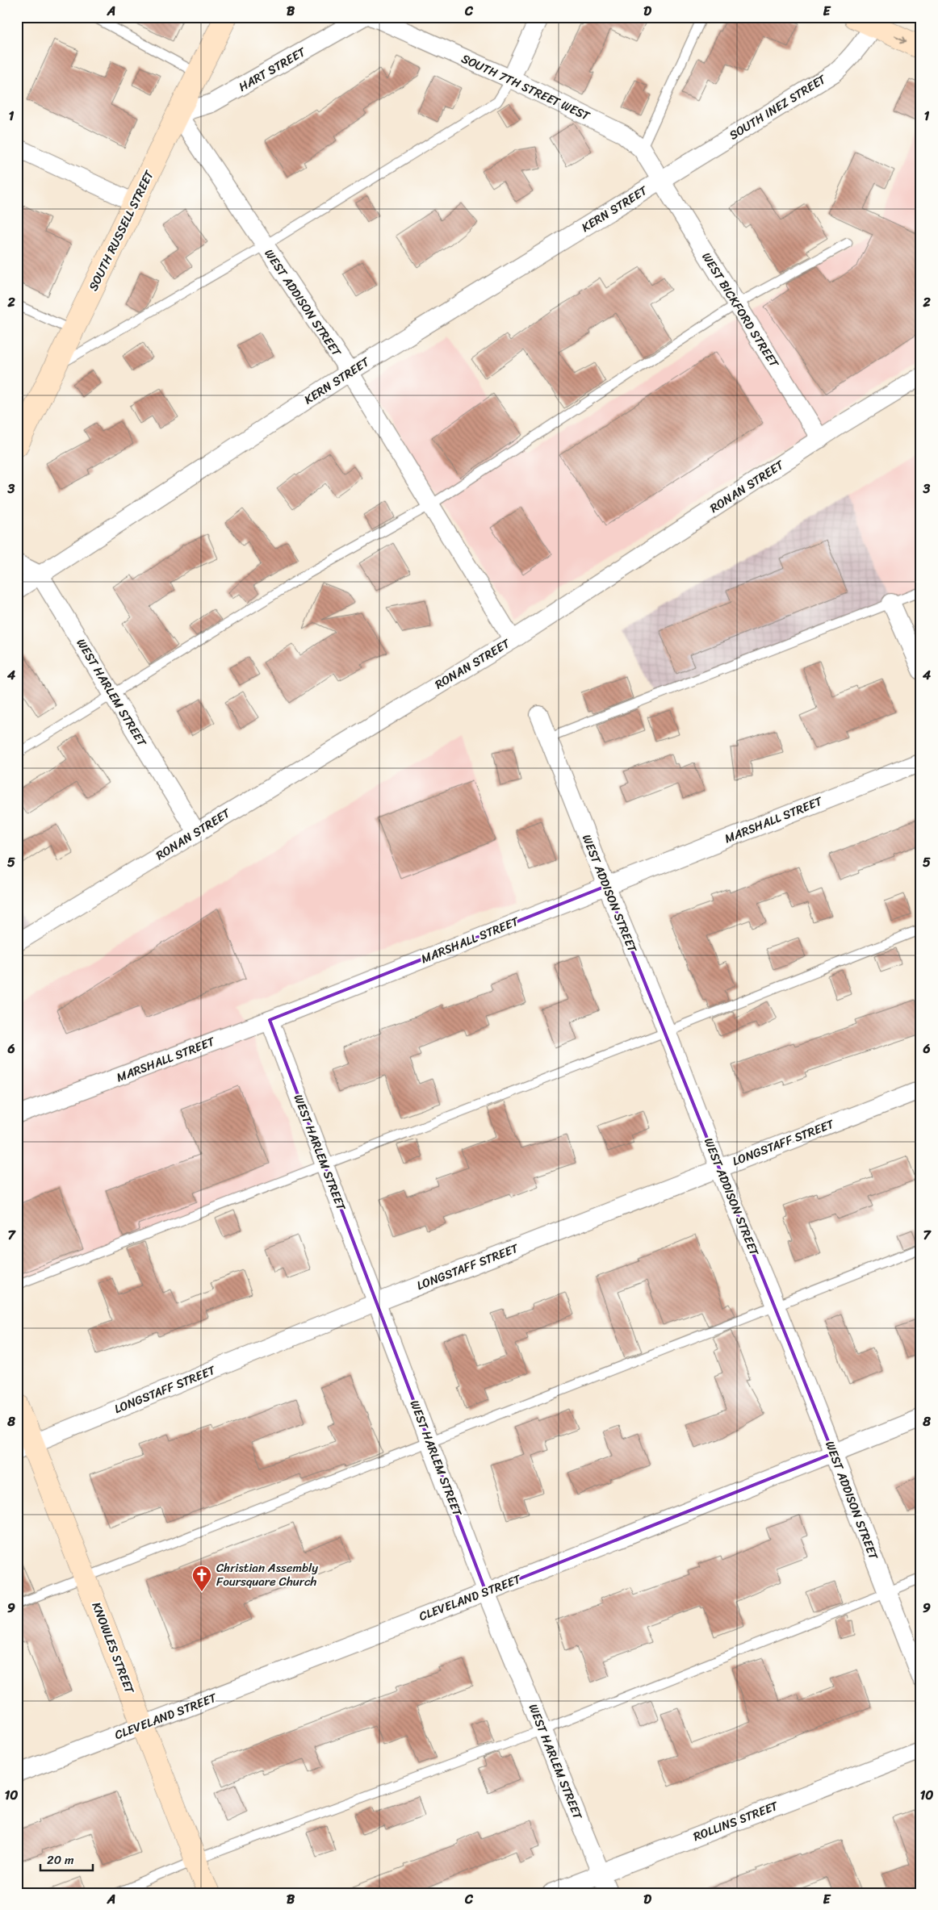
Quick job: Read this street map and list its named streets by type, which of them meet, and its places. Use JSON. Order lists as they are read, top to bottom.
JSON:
{
  "streets": {
    "street": [
      "HART STREET",
      "SOUTH 7TH STREET WEST",
      "SOUTH INEZ STREET",
      "KERN STREET",
      "SOUTH RUSSELL STREET",
      "WEST ADDISON STREET",
      "WEST BICKFORD STREET",
      "RONAN STREET",
      "WEST HARLEM STREET",
      "MARSHALL STREET",
      "LONGSTAFF STREET",
      "CLEVELAND STREET",
      "KNOWLES STREET",
      "ROLLINS STREET"
    ]
  },
  "crossings": [
    ["HART STREET", "SOUTH RUSSELL STREET"],
    ["HART STREET", "WEST ADDISON STREET"],
    ["SOUTH 7TH STREET WEST", "SOUTH INEZ STREET"],
    ["SOUTH 7TH STREET WEST", "KERN STREET"],
    ["SOUTH 7TH STREET WEST", "WEST BICKFORD STREET"],
    ["SOUTH INEZ STREET", "KERN STREET"],
    ["SOUTH INEZ STREET", "WEST BICKFORD STREET"],
    ["KERN STREET", "WEST ADDISON STREET"],
    ["KERN STREET", "WEST BICKFORD STREET"],
    ["KERN STREET", "WEST HARLEM STREET"],
    ["SOUTH RUSSELL STREET", "WEST ADDISON STREET"],
    ["WEST ADDISON STREET", "RONAN STREET"],
    ["WEST ADDISON STREET", "MARSHALL STREET"],
    ["WEST ADDISON STREET", "LONGSTAFF STREET"],
    ["WEST ADDISON STREET", "CLEVELAND STREET"],
    ["WEST BICKFORD STREET", "RONAN STREET"],
    ["RONAN STREET", "WEST HARLEM STREET"],
    ["WEST HARLEM STREET", "MARSHALL STREET"],
    ["WEST HARLEM STREET", "LONGSTAFF STREET"],
    ["WEST HARLEM STREET", "CLEVELAND STREET"],
    ["WEST HARLEM STREET", "ROLLINS STREET"],
    ["LONGSTAFF STREET", "KNOWLES STREET"],
    ["CLEVELAND STREET", "KNOWLES STREET"]
  ],
  "places": {
    "church": ["Christian Assembly Foursquare Church"]
  },
  "scale_bar": "20 m",
  "grid": {
    "columns": [
      "A",
      "B",
      "C",
      "D",
      "E"
    ],
    "rows": [
      "1",
      "2",
      "3",
      "4",
      "5",
      "6",
      "7",
      "8",
      "9",
      "10"
    ]
  }
}
